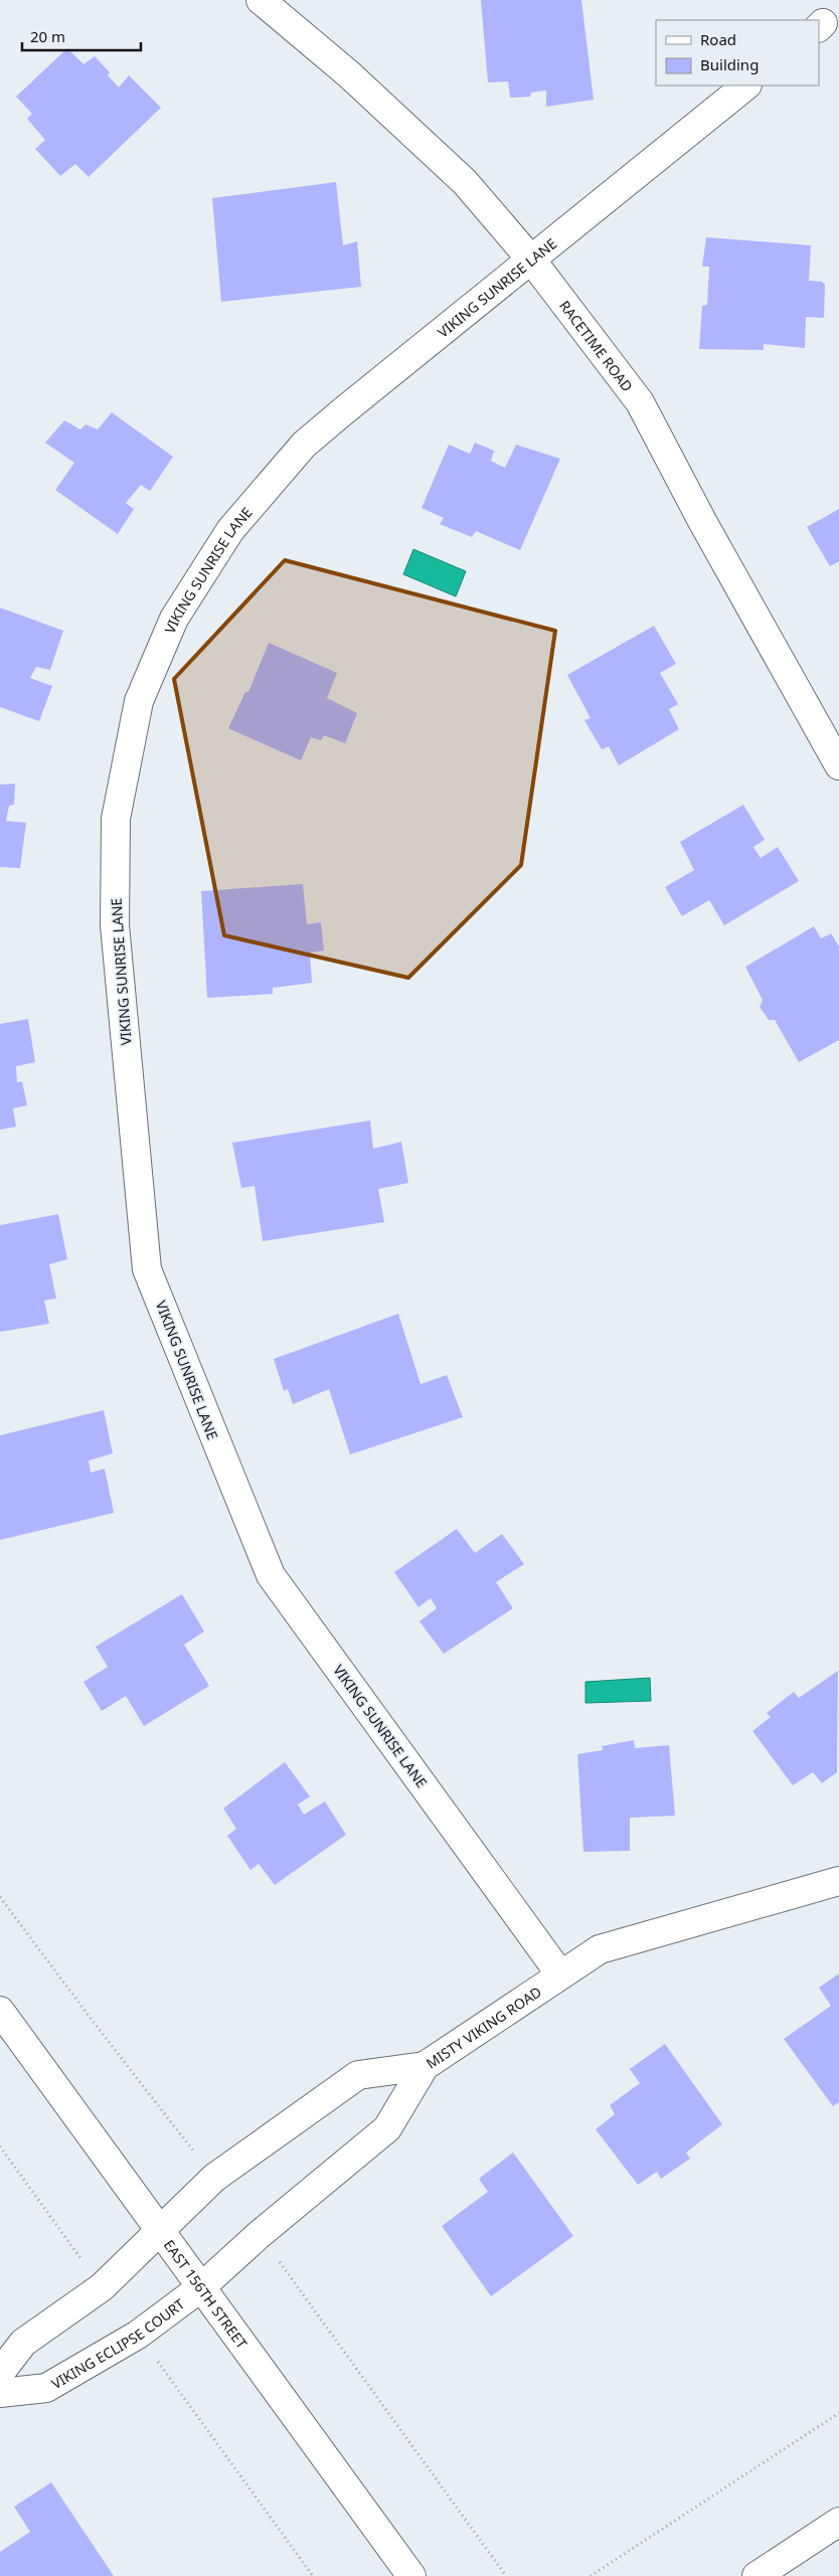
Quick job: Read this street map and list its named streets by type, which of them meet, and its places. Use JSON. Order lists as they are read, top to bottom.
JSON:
{
  "streets": {
    "street": [
      "VIKING SUNRISE LANE",
      "RACETIME ROAD",
      "MISTY VIKING ROAD",
      "EAST 156TH STREET",
      "VIKING ECLIPSE COURT"
    ]
  },
  "crossings": [
    ["VIKING SUNRISE LANE", "RACETIME ROAD"],
    ["VIKING SUNRISE LANE", "MISTY VIKING ROAD"],
    ["MISTY VIKING ROAD", "EAST 156TH STREET"],
    ["MISTY VIKING ROAD", "VIKING ECLIPSE COURT"],
    ["EAST 156TH STREET", "VIKING ECLIPSE COURT"]
  ],
  "legend": ["Road", "Building"],
  "scale_bar": "20 m"
}
